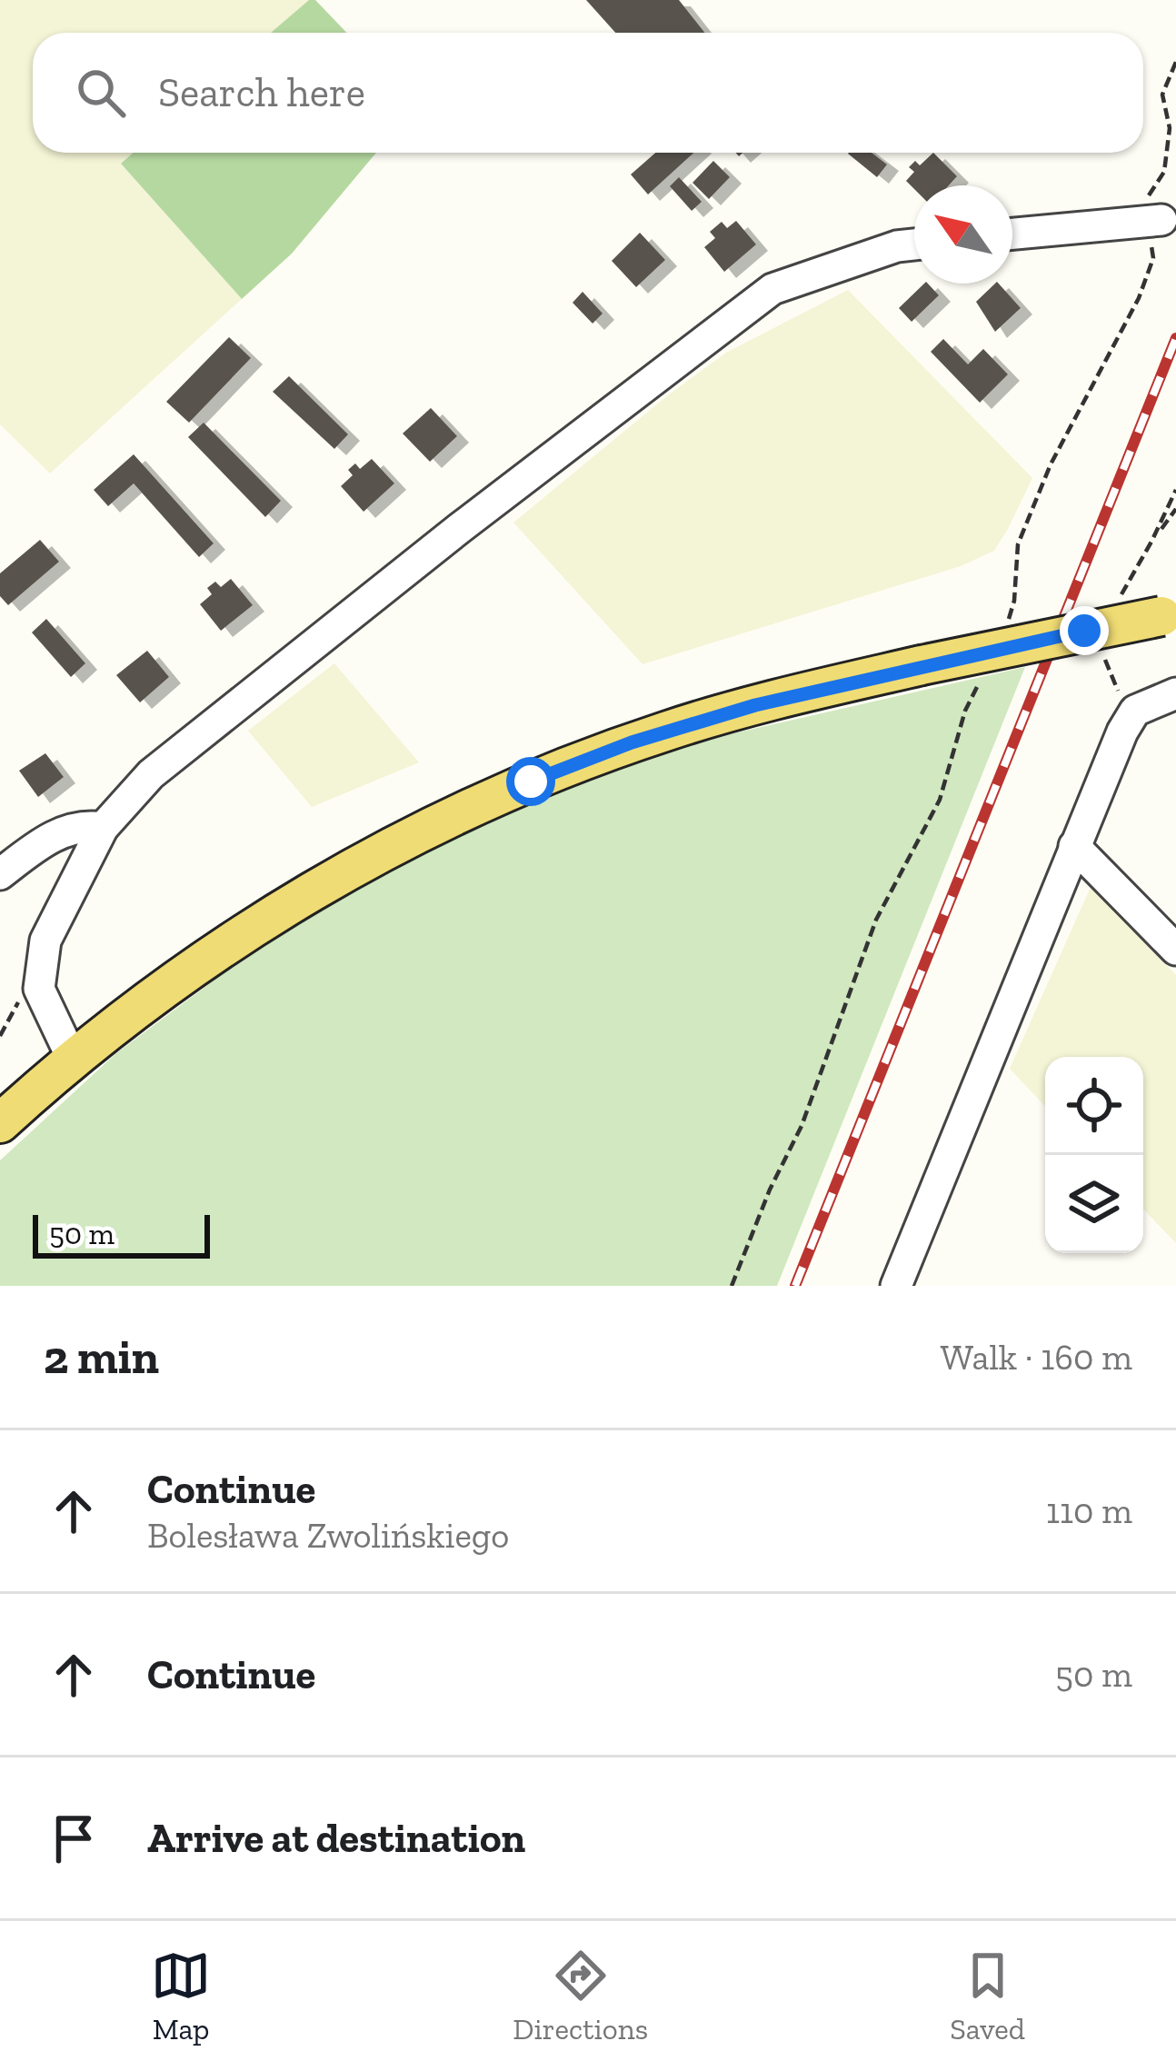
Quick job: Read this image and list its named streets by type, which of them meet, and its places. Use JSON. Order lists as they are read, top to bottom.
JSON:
{
  "scale_bar": "50 m",
  "north": "top left",
  "page": {
    "search": "Search here",
    "scale": "50 m",
    "heading": ["2 min", "Walk · 160 m"],
    "list": [
      ["Continue", "Bolesława Zwolińskiego", "110 m"],
      ["Continue", "50 m"],
      "Arrive at destination"
    ],
    "nav": ["Map", "Directions", "Saved"]
  }
}
